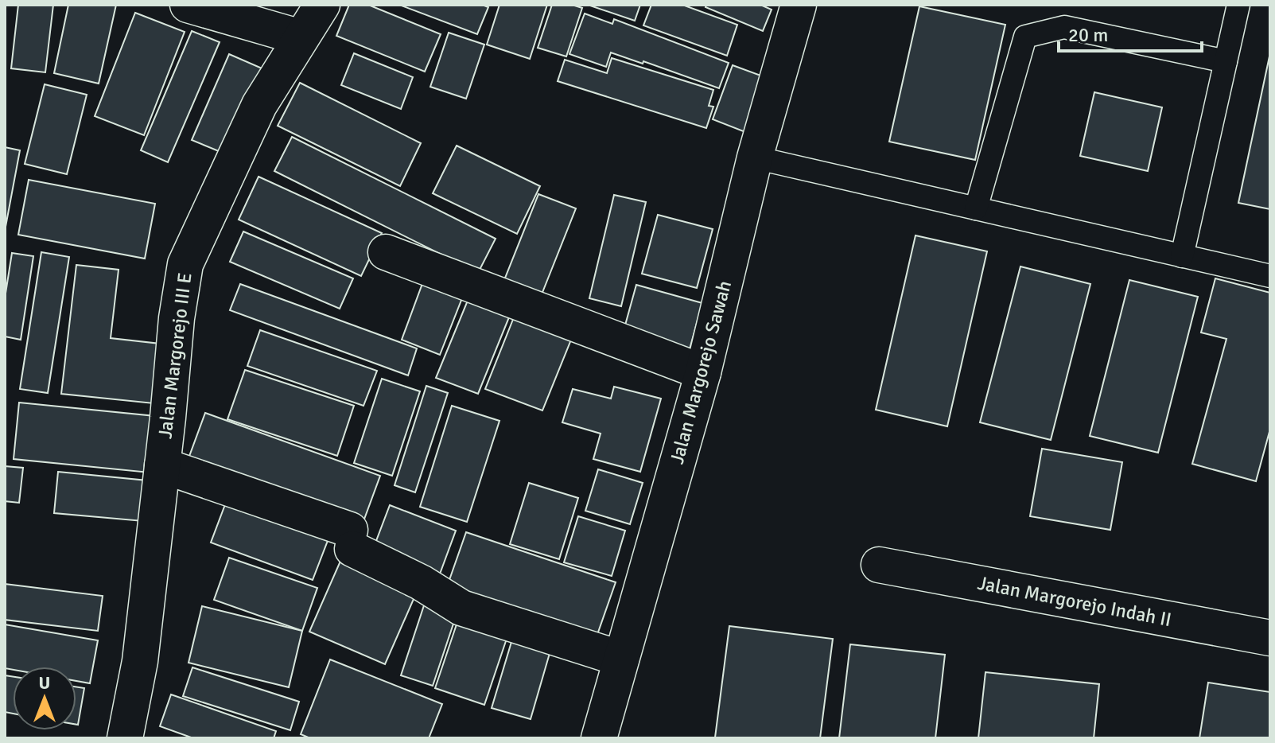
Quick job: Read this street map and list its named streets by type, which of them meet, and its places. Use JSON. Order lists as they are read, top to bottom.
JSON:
{
  "streets": {
    "street": ["Jalan Margorejo III E", "Jalan Margorejo Sawah", "Jalan Margorejo Indah II"]
  },
  "scale_bar": "20 m",
  "north": "top"
}
